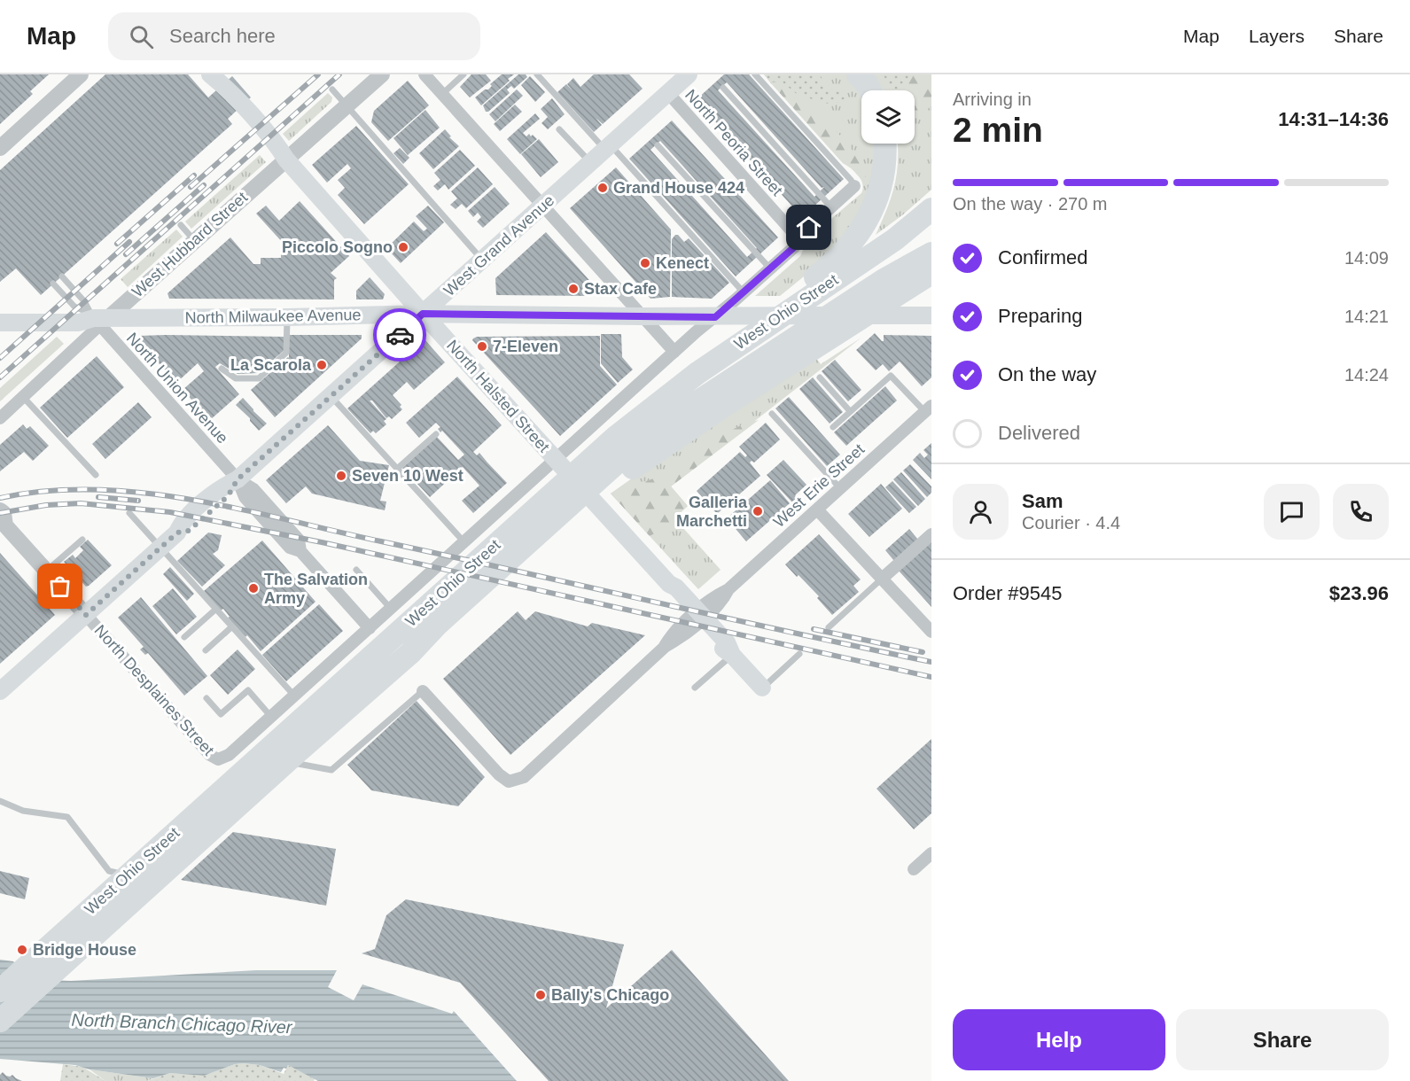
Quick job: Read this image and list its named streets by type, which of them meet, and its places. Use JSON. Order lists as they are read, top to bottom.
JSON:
{
  "streets": {
    "highway": ["West Ohio Street"],
    "main road": ["West Grand Avenue", "North Milwaukee Avenue", "North Halsted Street"],
    "street": [
      "North Peoria Street",
      "West Hubbard Street",
      "North Union Avenue",
      "West Erie Street",
      "North Desplaines Street"
    ]
  },
  "crossings": [
    ["North Peoria Street", "West Grand Avenue"],
    ["North Peoria Street", "West Ohio Street"],
    ["West Hubbard Street", "North Milwaukee Avenue"],
    ["West Hubbard Street", "North Union Avenue"],
    ["West Hubbard Street", "North Halsted Street"],
    ["West Grand Avenue", "North Milwaukee Avenue"],
    ["West Grand Avenue", "North Union Avenue"],
    ["West Grand Avenue", "North Halsted Street"],
    ["West Grand Avenue", "North Desplaines Street"],
    ["West Ohio Street", "North Milwaukee Avenue"],
    ["West Ohio Street", "North Union Avenue"],
    ["West Ohio Street", "North Halsted Street"],
    ["West Ohio Street", "North Desplaines Street"],
    ["North Milwaukee Avenue", "North Union Avenue"],
    ["North Milwaukee Avenue", "North Halsted Street"],
    ["North Halsted Street", "West Erie Street"]
  ],
  "water": ["North Branch Chicago River"],
  "places": [
    "Grand House 424",
    "Piccolo Sogno",
    "Kenect",
    "Stax Cafe",
    "7-Eleven",
    "La Scarola",
    "Seven 10 West",
    "Galleria Marchetti",
    "The Salvation Army",
    "Bridge House",
    "Bally's Chicago"
  ],
  "page": {
    "header": "Map",
    "search": "Search here",
    "nav": ["Map", "Layers", "Share"],
    "heading": ["2 min", "Arriving in", "14:31–14:36"],
    "panel": [
      "Sam",
      "Courier · 4.4",
      "Order #9545",
      "$23.96"
    ],
    "bar": "On the way · 270 m",
    "list": [
      ["Confirmed", "14:09"],
      ["Preparing", "14:21"],
      ["On the way", "14:24"],
      "Delivered"
    ],
    "buttons": ["Help", "Share"]
  }
}
